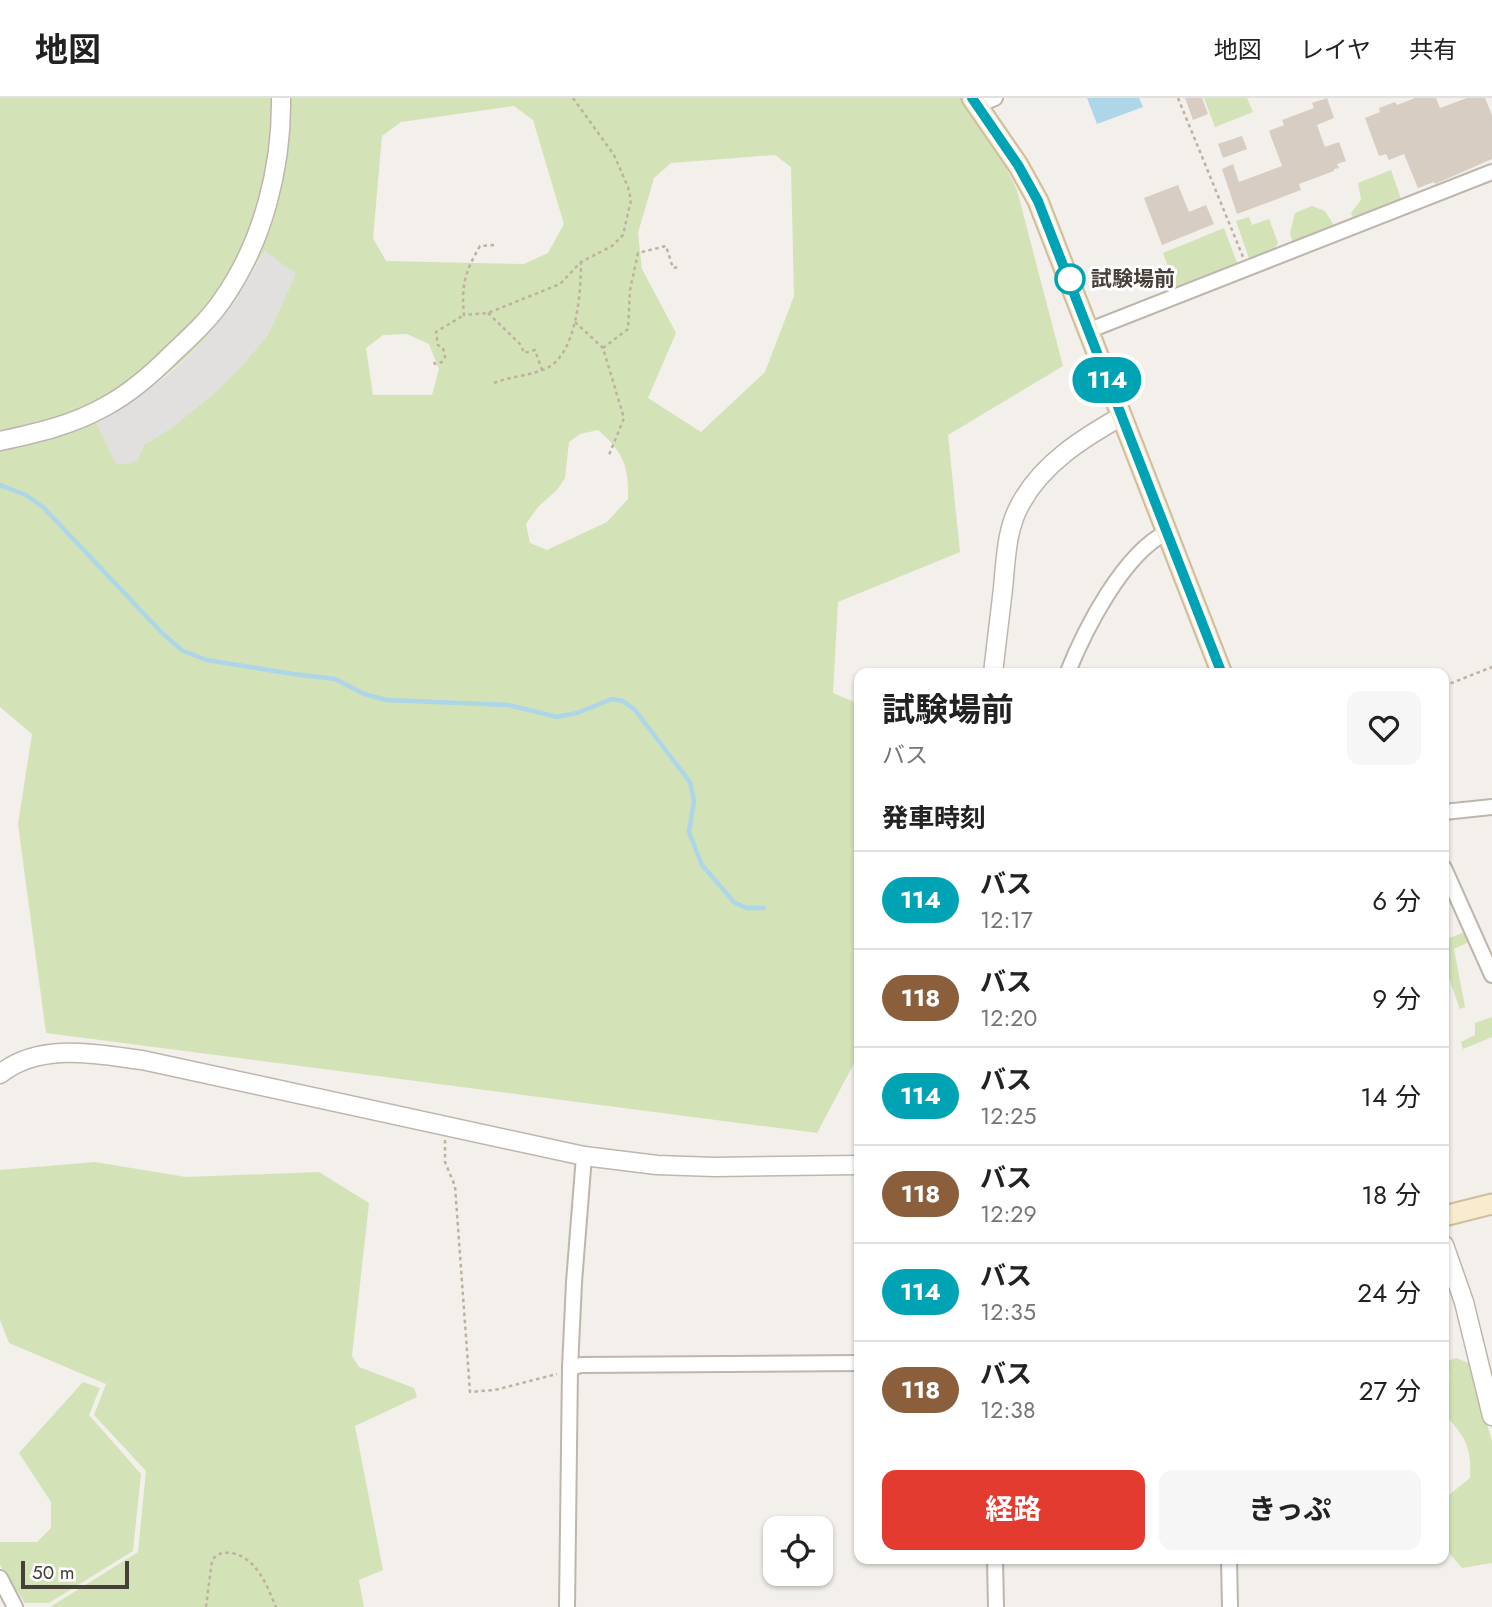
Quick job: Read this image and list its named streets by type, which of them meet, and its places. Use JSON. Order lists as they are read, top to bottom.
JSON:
{
  "places": ["試験場前"],
  "lines": ["bus line 114"],
  "scale_bar": "50 m",
  "page": {
    "header": "地図",
    "nav": ["地図", "レイヤ", "共有"],
    "on_map": "114",
    "heading": [
      ["試験場前", "バス"],
      "発車時刻"
    ],
    "list": [
      {
        "mark": "114",
        "name": "バス",
        "note": "12:17",
        "value": "6 分"
      },
      {
        "mark": "118",
        "name": "バス",
        "note": "12:20",
        "value": "9 分"
      },
      {
        "mark": "114",
        "name": "バス",
        "note": "12:25",
        "value": "14 分"
      },
      {
        "mark": "118",
        "name": "バス",
        "note": "12:29",
        "value": "18 分"
      },
      {
        "mark": "114",
        "name": "バス",
        "note": "12:35",
        "value": "24 分"
      },
      {
        "mark": "118",
        "name": "バス",
        "note": "12:38",
        "value": "27 分"
      }
    ],
    "buttons": ["経路", "きっぷ"],
    "scale": "50 m"
  }
}
